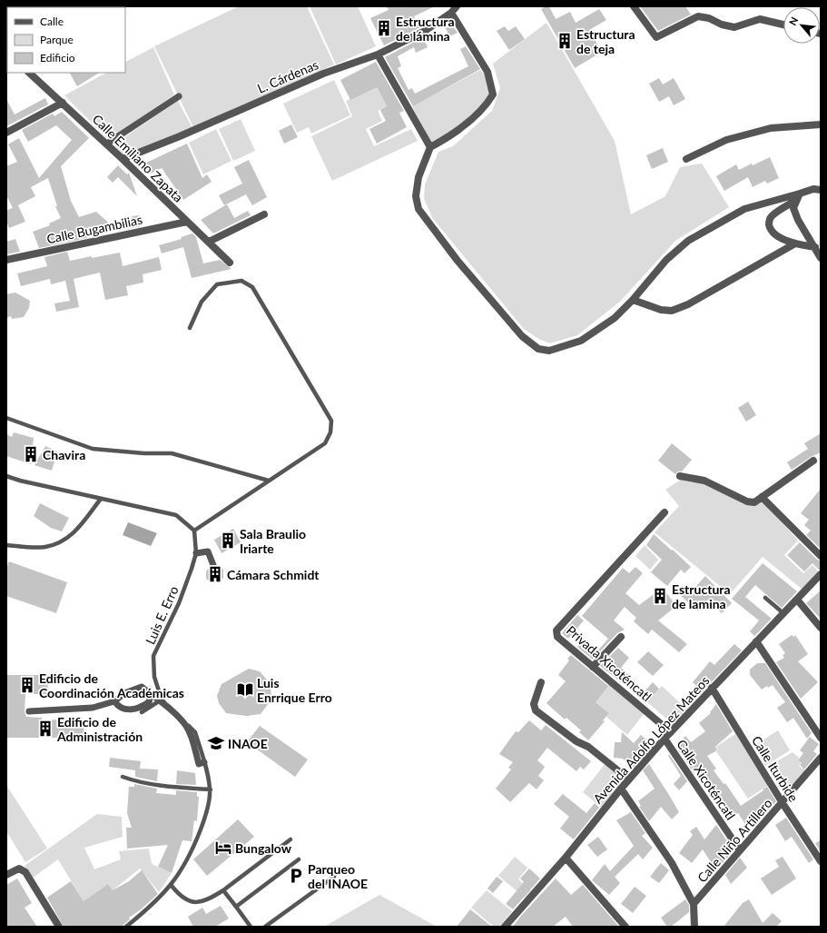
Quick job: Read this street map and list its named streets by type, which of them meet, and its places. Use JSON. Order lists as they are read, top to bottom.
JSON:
{
  "streets": {
    "street": [
      "L. Cárdenas",
      "Calle Emiliano Zapata",
      "Calle Bugambilias",
      "Privada Xicoténcatl",
      "Avenida Adolfo López Mateos",
      "Calle Iturbide",
      "Calle Xicoténcatl",
      "Calle Niño Artillero"
    ],
    "lane": ["Luis E. Erro"]
  },
  "crossings": [
    ["L. Cárdenas", "Calle Emiliano Zapata"],
    ["Calle Emiliano Zapata", "Calle Bugambilias"],
    ["Privada Xicoténcatl", "Avenida Adolfo López Mateos"],
    ["Avenida Adolfo López Mateos", "Calle Iturbide"],
    ["Avenida Adolfo López Mateos", "Calle Xicoténcatl"],
    ["Calle Iturbide", "Calle Niño Artillero"],
    ["Calle Xicoténcatl", "Calle Niño Artillero"]
  ],
  "places": {
    "building": [
      "Estructura de lámina",
      "Estructura de teja",
      "Chavira",
      "Sala Braulio Iriarte",
      "Cámara Schmidt",
      "Estructura de lamina",
      "Edificio de Coordinación Académicas",
      "Edificio de Administración"
    ],
    "library": ["Luis Enrrique Erro"],
    "school or university": ["INAOE"],
    "hotel": ["Bungalow"],
    "parking": ["Parqueo del INAOE"]
  },
  "legend": ["Calle", "Parque", "Edificio"],
  "north": "top left"
}
